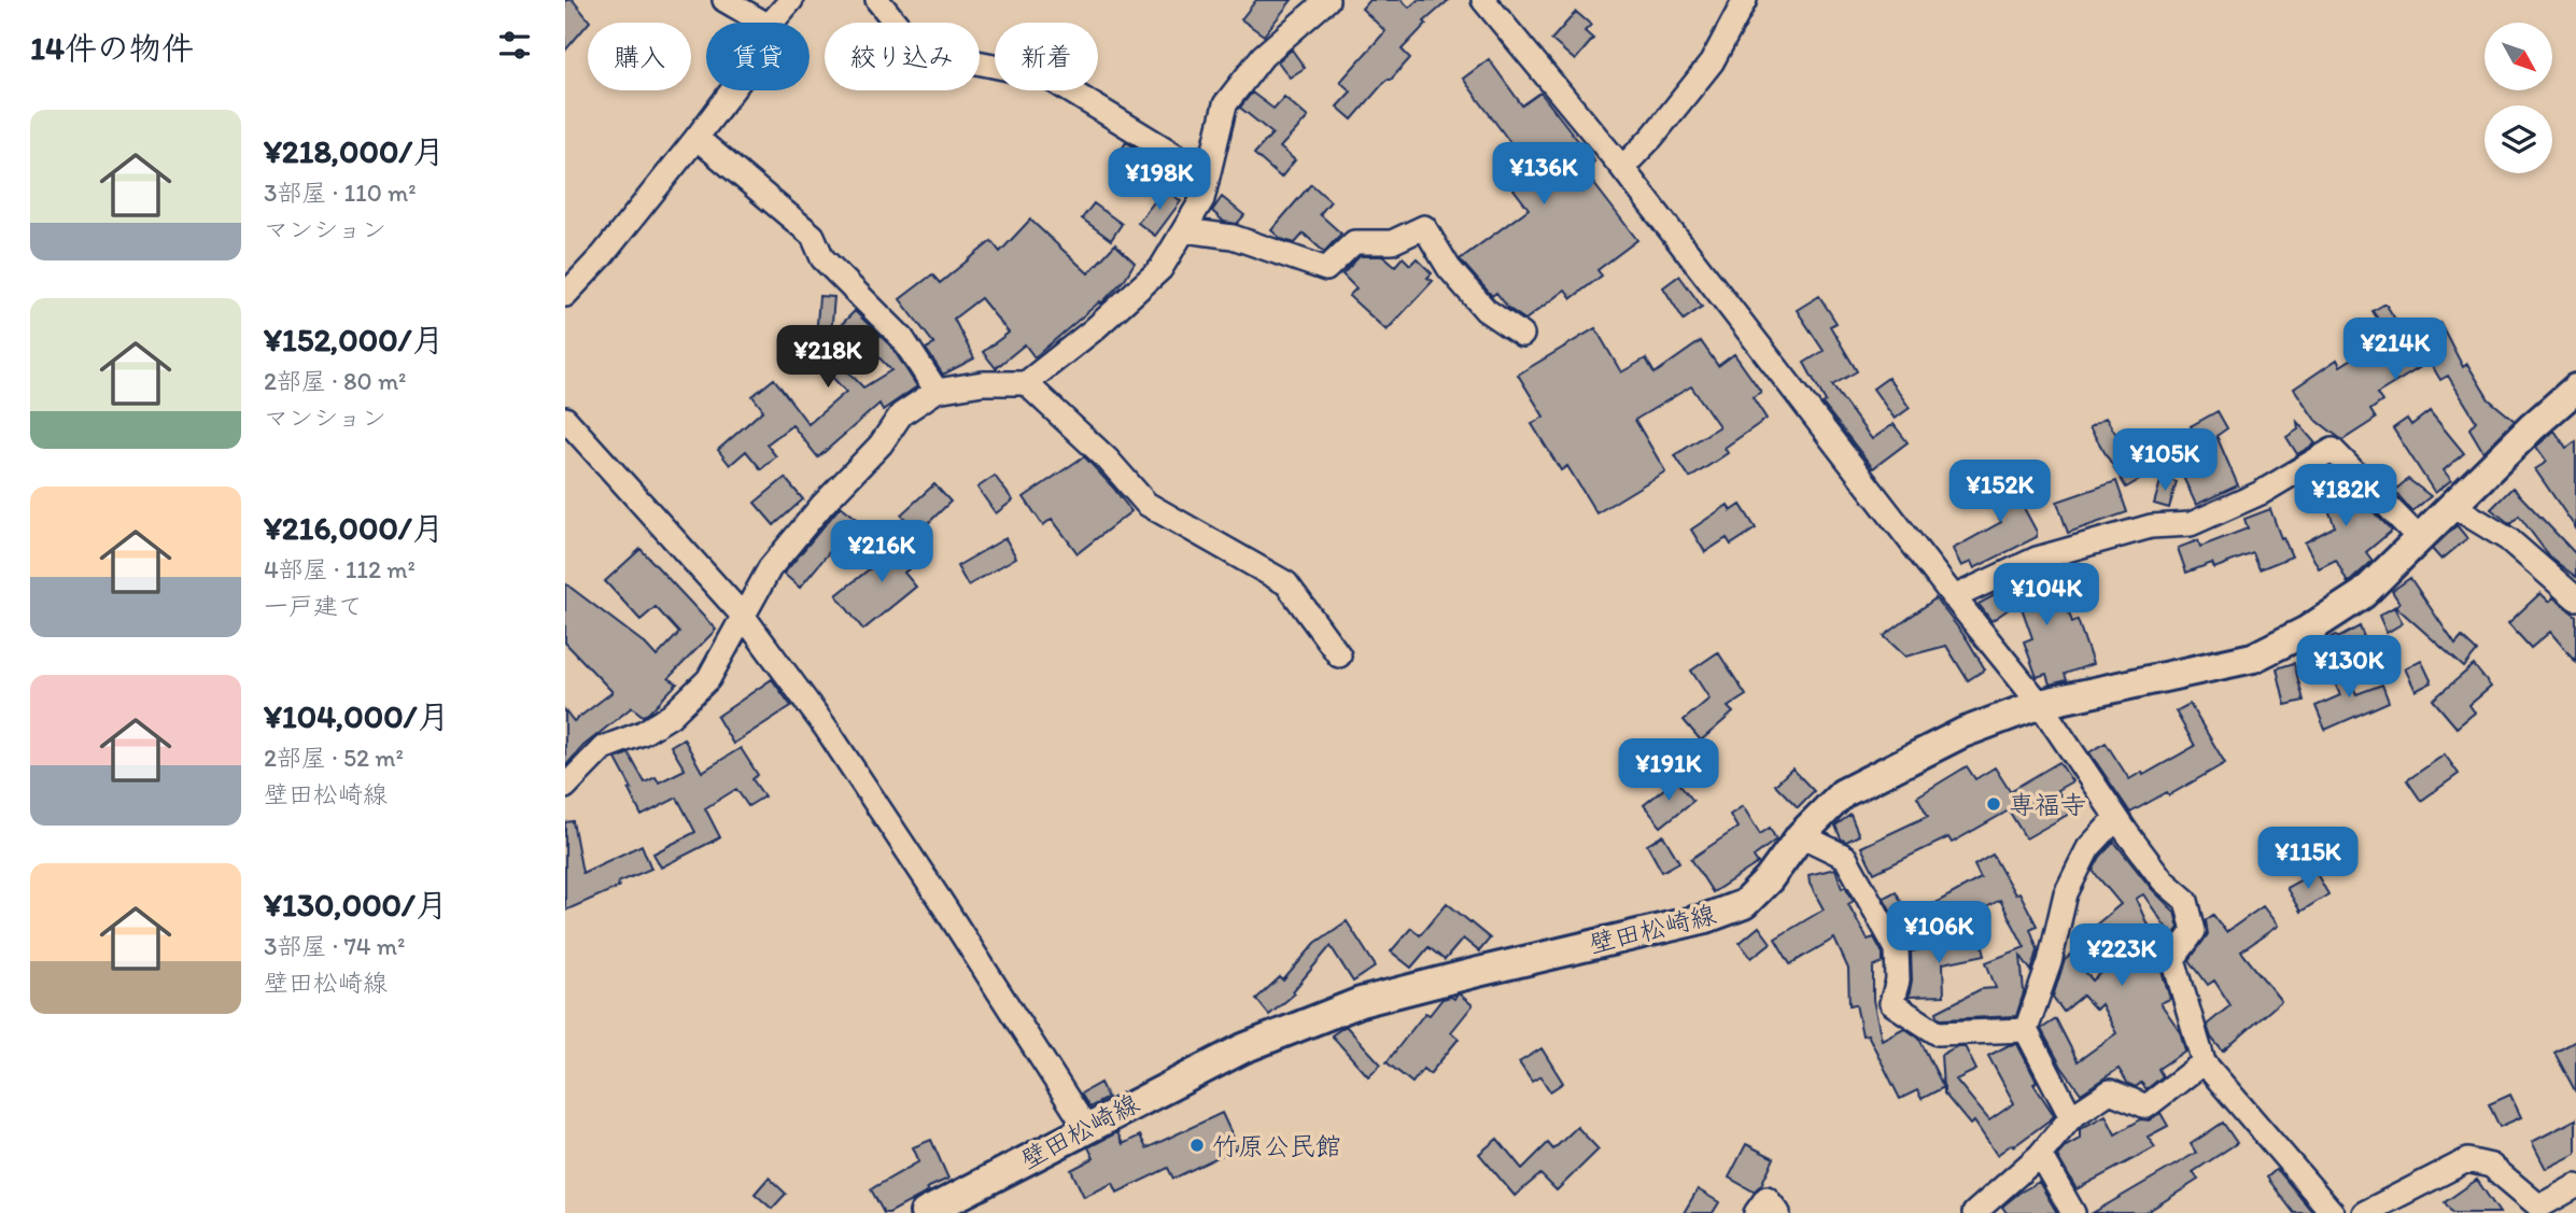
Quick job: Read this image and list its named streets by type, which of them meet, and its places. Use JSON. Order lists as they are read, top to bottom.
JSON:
{
  "streets": {
    "main road": ["壁田松崎線"]
  },
  "places": ["専福寺", "竹原公民館"],
  "north": "bottom right",
  "page": {
    "heading": "14件の物件",
    "chip": [
      "購入",
      "賃貸",
      "絞り込み",
      "新着"
    ],
    "list": [
      {
        "name": "¥218,000/月",
        "note": "3部屋 · 110 m² · マンション"
      },
      {
        "name": "¥152,000/月",
        "note": "2部屋 · 80 m² · マンション"
      },
      {
        "name": "¥216,000/月",
        "note": "4部屋 · 112 m² · 一戸建て"
      },
      {
        "name": "¥104,000/月",
        "note": "2部屋 · 52 m² · 壁田松崎線"
      },
      {
        "name": "¥130,000/月",
        "note": "3部屋 · 74 m² · 壁田松崎線"
      }
    ],
    "price": [
      "¥136K",
      "¥198K",
      "¥214K",
      "¥218K",
      "¥105K",
      "¥152K",
      "¥182K",
      "¥216K",
      "¥104K",
      "¥130K",
      "¥191K",
      "¥115K",
      "¥106K",
      "¥223K"
    ]
  }
}
